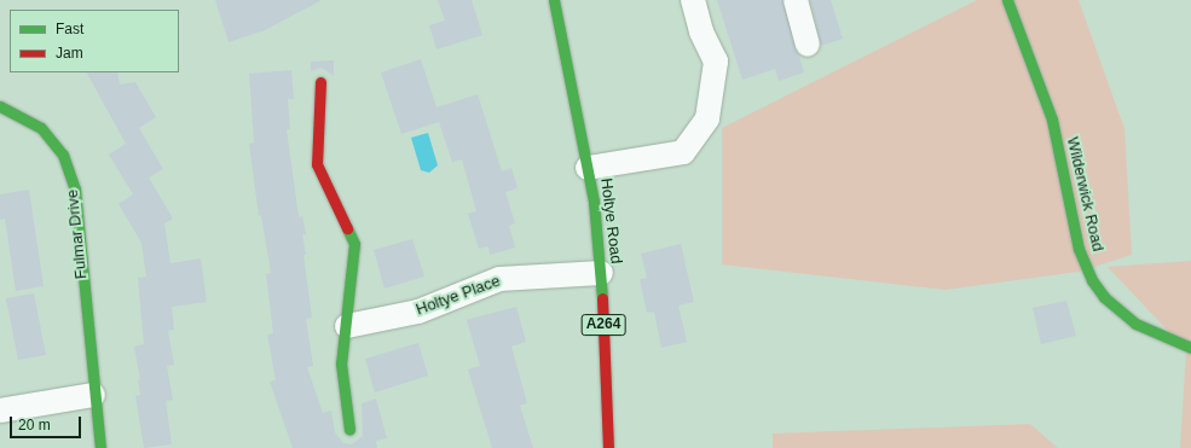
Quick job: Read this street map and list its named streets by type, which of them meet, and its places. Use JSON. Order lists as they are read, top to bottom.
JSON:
{
  "streets": {
    "street": [
      "Wilderwick Road",
      "Holtye Road",
      "Fulmar Drive",
      "Holtye Place",
      "A264"
    ]
  },
  "crossings": [
    ["Holtye Road", "Holtye Place"]
  ],
  "legend": ["Fast", "Jam"],
  "scale_bar": "20 m"
}
